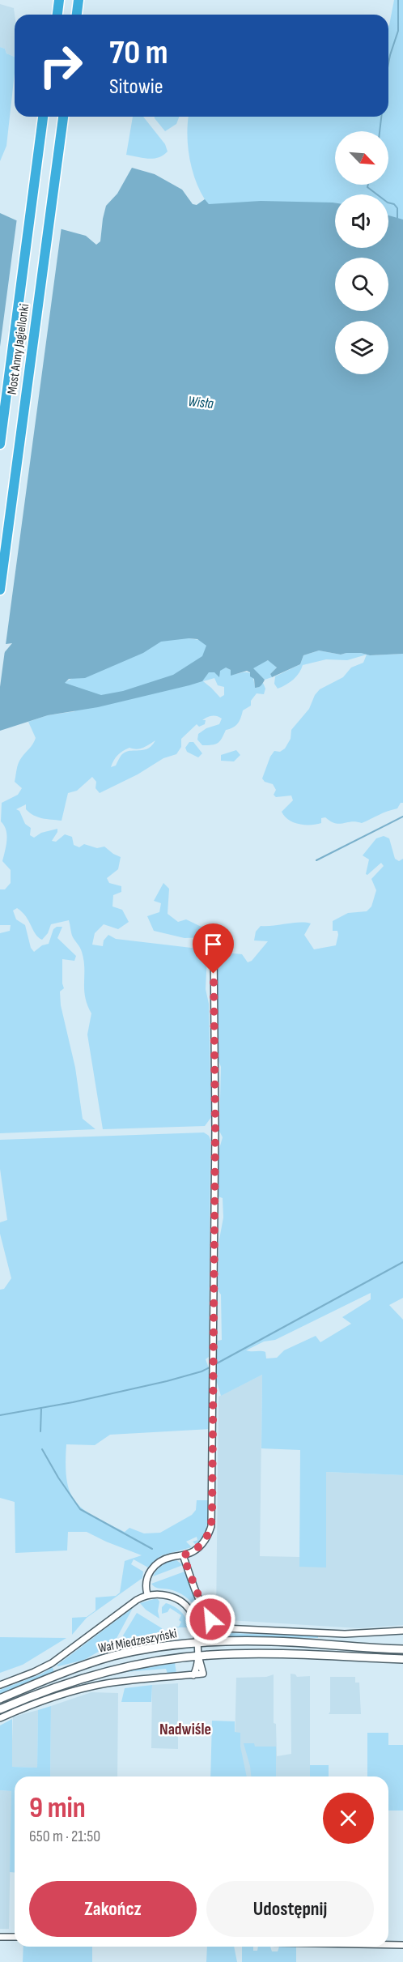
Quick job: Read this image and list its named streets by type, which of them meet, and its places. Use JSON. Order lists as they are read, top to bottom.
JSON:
{
  "streets": {
    "highway": ["Most Anny Jagiellonki"],
    "main road": ["Wał Miedzeszyński"]
  },
  "districts": ["Nadwiśle"],
  "water": ["Wisła"],
  "north": "bottom right",
  "page": {
    "turn": ["70 m", "Sitowie"],
    "heading": ["9 min", "650 m · 21:50"],
    "buttons": ["Zakończ", "Udostępnij"]
  }
}
